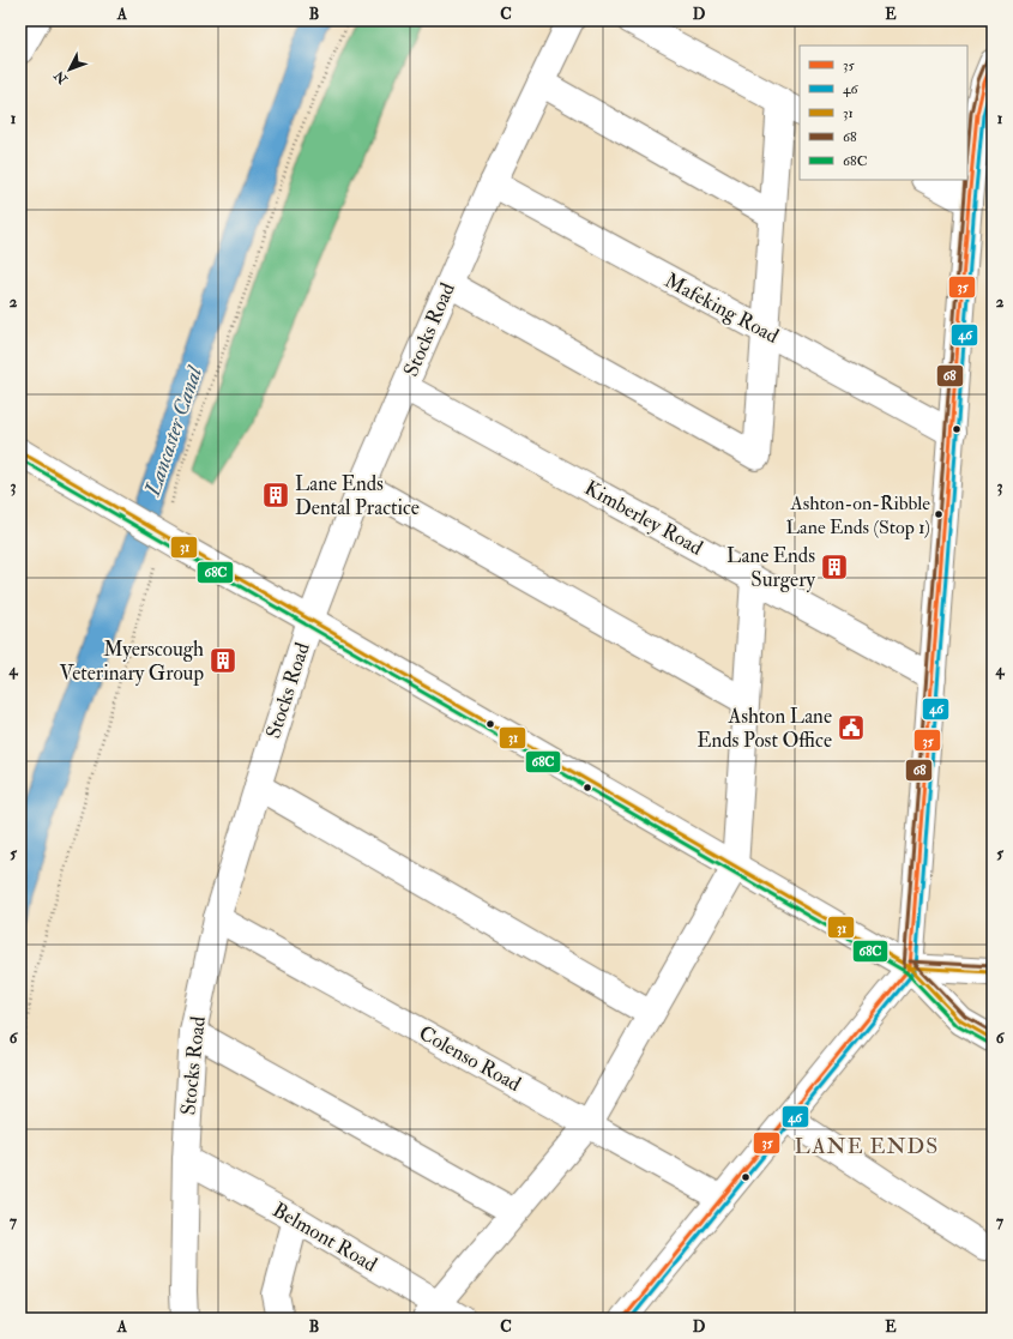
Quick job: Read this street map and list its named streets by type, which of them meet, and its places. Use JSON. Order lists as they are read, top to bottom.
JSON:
{
  "streets": {
    "main road": [
      "Mafeking Road",
      "Stocks Road",
      "Kimberley Road",
      "Colenso Road",
      "Belmont Road"
    ]
  },
  "crossings": [
    ["Mafeking Road", "Stocks Road"],
    ["Stocks Road", "Kimberley Road"],
    ["Stocks Road", "Colenso Road"],
    ["Stocks Road", "Belmont Road"]
  ],
  "districts": ["LANE ENDS"],
  "water": ["Lancaster Canal"],
  "places": {
    "building": ["Lane Ends Dental Practice", "Lane Ends Surgery", "Myerscough Veterinary Group"],
    "other": ["Ashton-on-Ribble Lane Ends (Stop 1)"],
    "public building": ["Ashton Lane Ends Post Office"]
  },
  "lines": [
    "transit line 68",
    "transit line 35",
    "transit line 46",
    "transit line 31",
    "transit line 68C"
  ],
  "legend": [
    "35",
    "46",
    "31",
    "68",
    "68C"
  ],
  "north": "bottom left",
  "grid": {
    "columns": [
      "A",
      "B",
      "C",
      "D",
      "E"
    ],
    "rows": [
      "1",
      "2",
      "3",
      "4",
      "5",
      "6",
      "7"
    ]
  }
}
